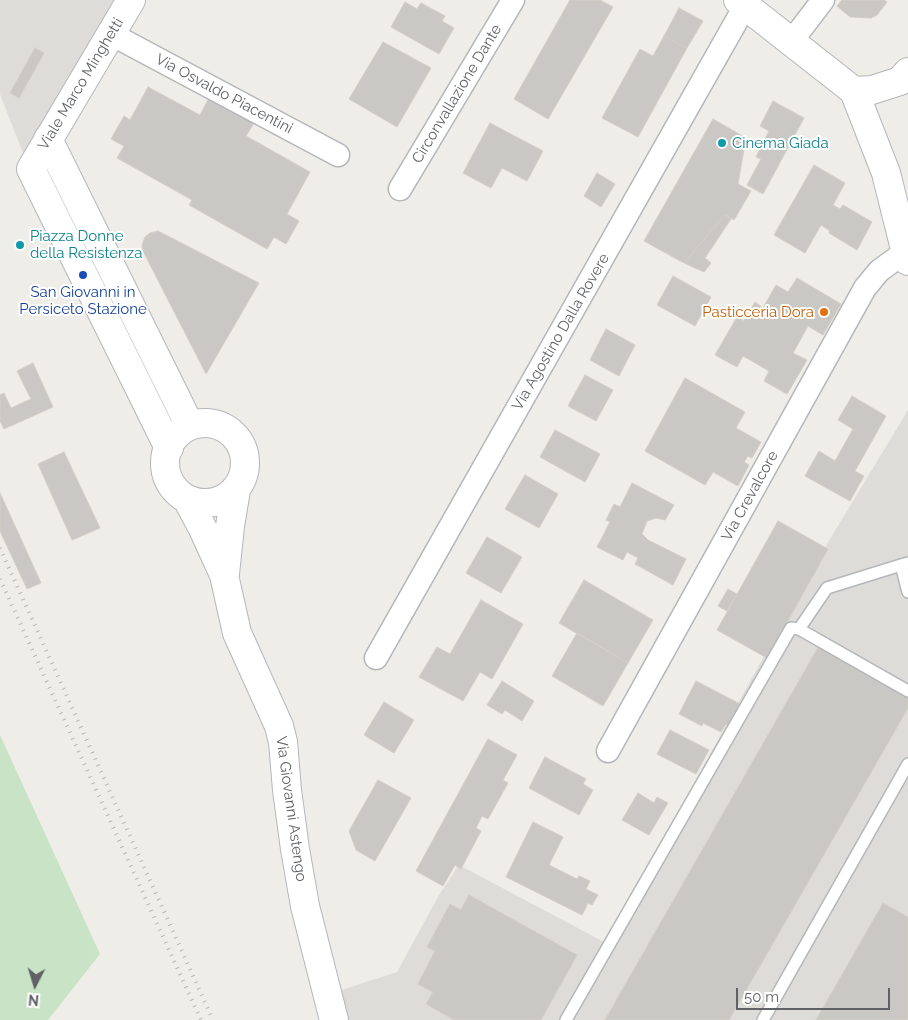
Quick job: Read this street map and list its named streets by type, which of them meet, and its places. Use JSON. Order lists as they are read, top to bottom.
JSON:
{
  "streets": {
    "street": [
      "Viale Marco Minghetti",
      "Via Osvaldo Piacentini",
      "Circonvallazione Dante",
      "Via Agostino Dalla Rovere",
      "Via Crevalcore",
      "Via Giovanni Astengo"
    ]
  },
  "crossings": [
    ["Viale Marco Minghetti", "Via Osvaldo Piacentini"],
    ["Viale Marco Minghetti", "Via Giovanni Astengo"]
  ],
  "places": [
    "Cinema Giada",
    "Piazza Donne della Resistenza",
    "San Giovanni in Persiceto Stazione",
    "Pasticceria Dora"
  ],
  "scale_bar": "50 m",
  "north": "bottom"
}
